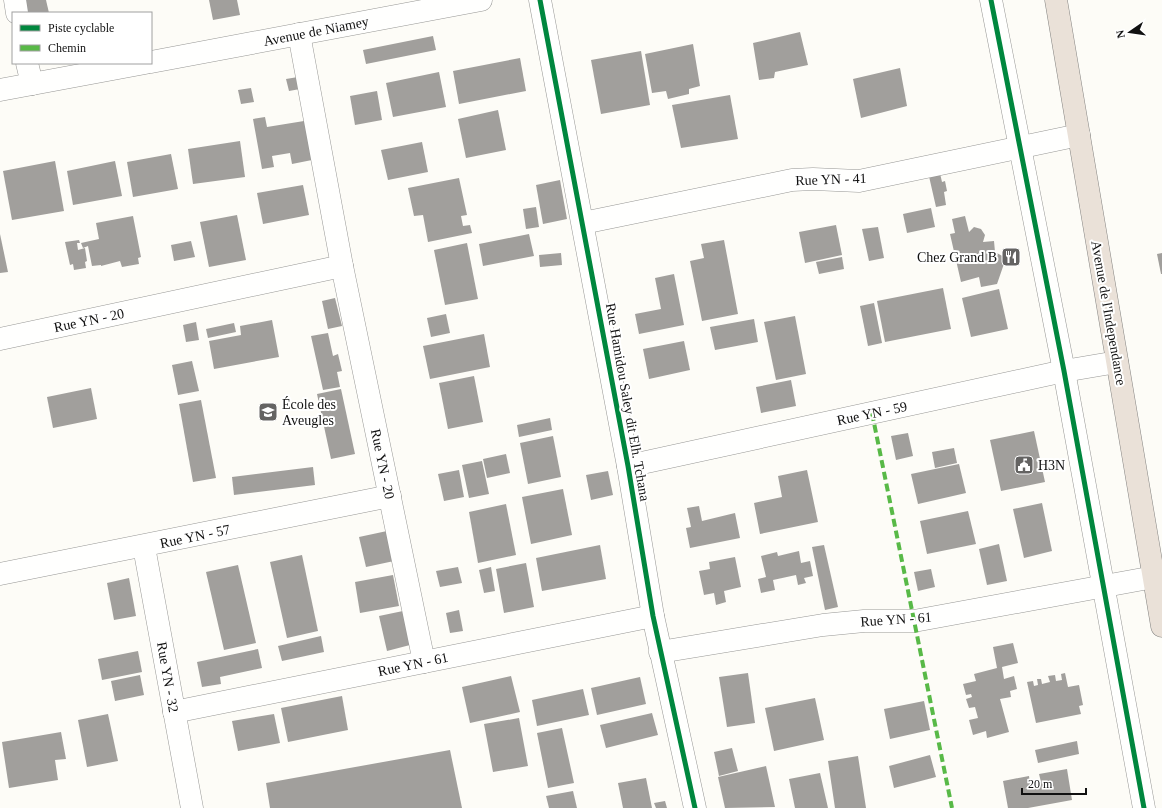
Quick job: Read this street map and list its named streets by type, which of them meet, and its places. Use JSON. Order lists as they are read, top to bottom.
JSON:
{
  "streets": {
    "highway": ["Avenue de l'Independance"],
    "street": [
      "Avenue de Niamey",
      "Rue YN - 41",
      "Rue YN - 20",
      "Rue Hamidou Saley dit Elh. Tchana",
      "Rue YN - 59",
      "Rue YN - 57",
      "Rue YN - 61",
      "Rue YN - 32"
    ]
  },
  "crossings": [
    ["Avenue de Niamey", "Rue YN - 20"],
    ["Rue YN - 41", "Avenue de l'Independance"],
    ["Rue YN - 41", "Rue Hamidou Saley dit Elh. Tchana"],
    ["Avenue de l'Independance", "Rue YN - 59"],
    ["Avenue de l'Independance", "Rue YN - 61"],
    ["Rue YN - 20", "Rue YN - 57"],
    ["Rue YN - 20", "Rue YN - 61"],
    ["Rue Hamidou Saley dit Elh. Tchana", "Rue YN - 59"],
    ["Rue Hamidou Saley dit Elh. Tchana", "Rue YN - 61"],
    ["Rue YN - 57", "Rue YN - 32"],
    ["Rue YN - 61", "Rue YN - 32"]
  ],
  "places": {
    "restaurant": ["Chez Grand B"],
    "school or university": ["École des Aveugles"],
    "public building": ["H3N"]
  },
  "legend": ["Piste cyclable", "Chemin"],
  "scale_bar": "20 m",
  "north": "left"
}
